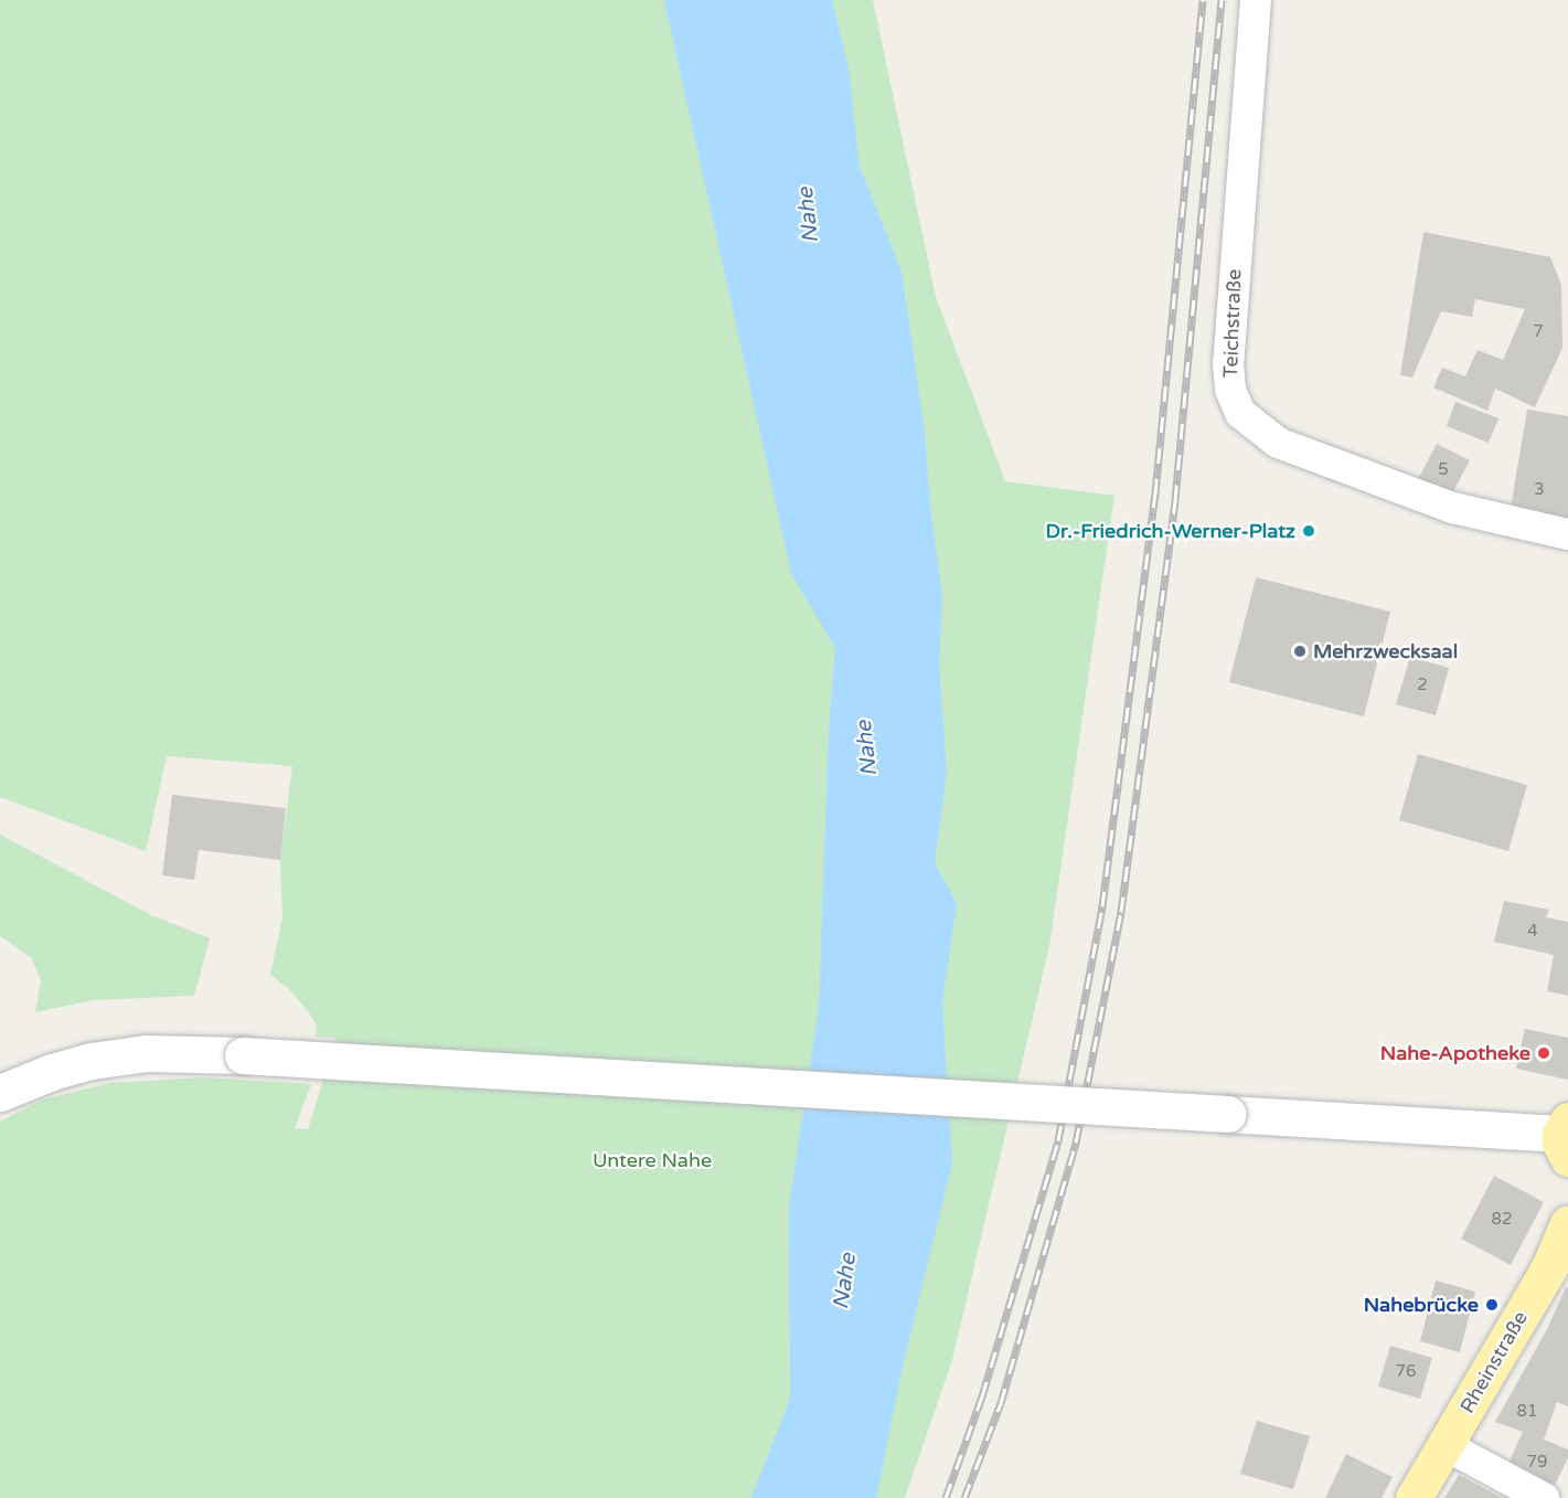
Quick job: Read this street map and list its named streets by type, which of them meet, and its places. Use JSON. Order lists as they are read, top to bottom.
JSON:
{
  "streets": {
    "main road": ["Rheinstraße"],
    "street": ["Teichstraße"]
  },
  "water": ["Nahe"],
  "parks": ["Untere Nahe"],
  "places": [
    "Dr.-Friedrich-Werner-Platz",
    "Mehrzwecksaal",
    "Nahe-Apotheke",
    "Nahebrücke"
  ],
  "house_numbers": [
    "7",
    "5",
    "3",
    "2",
    "4",
    "82",
    "76",
    "81",
    "79"
  ]
}
